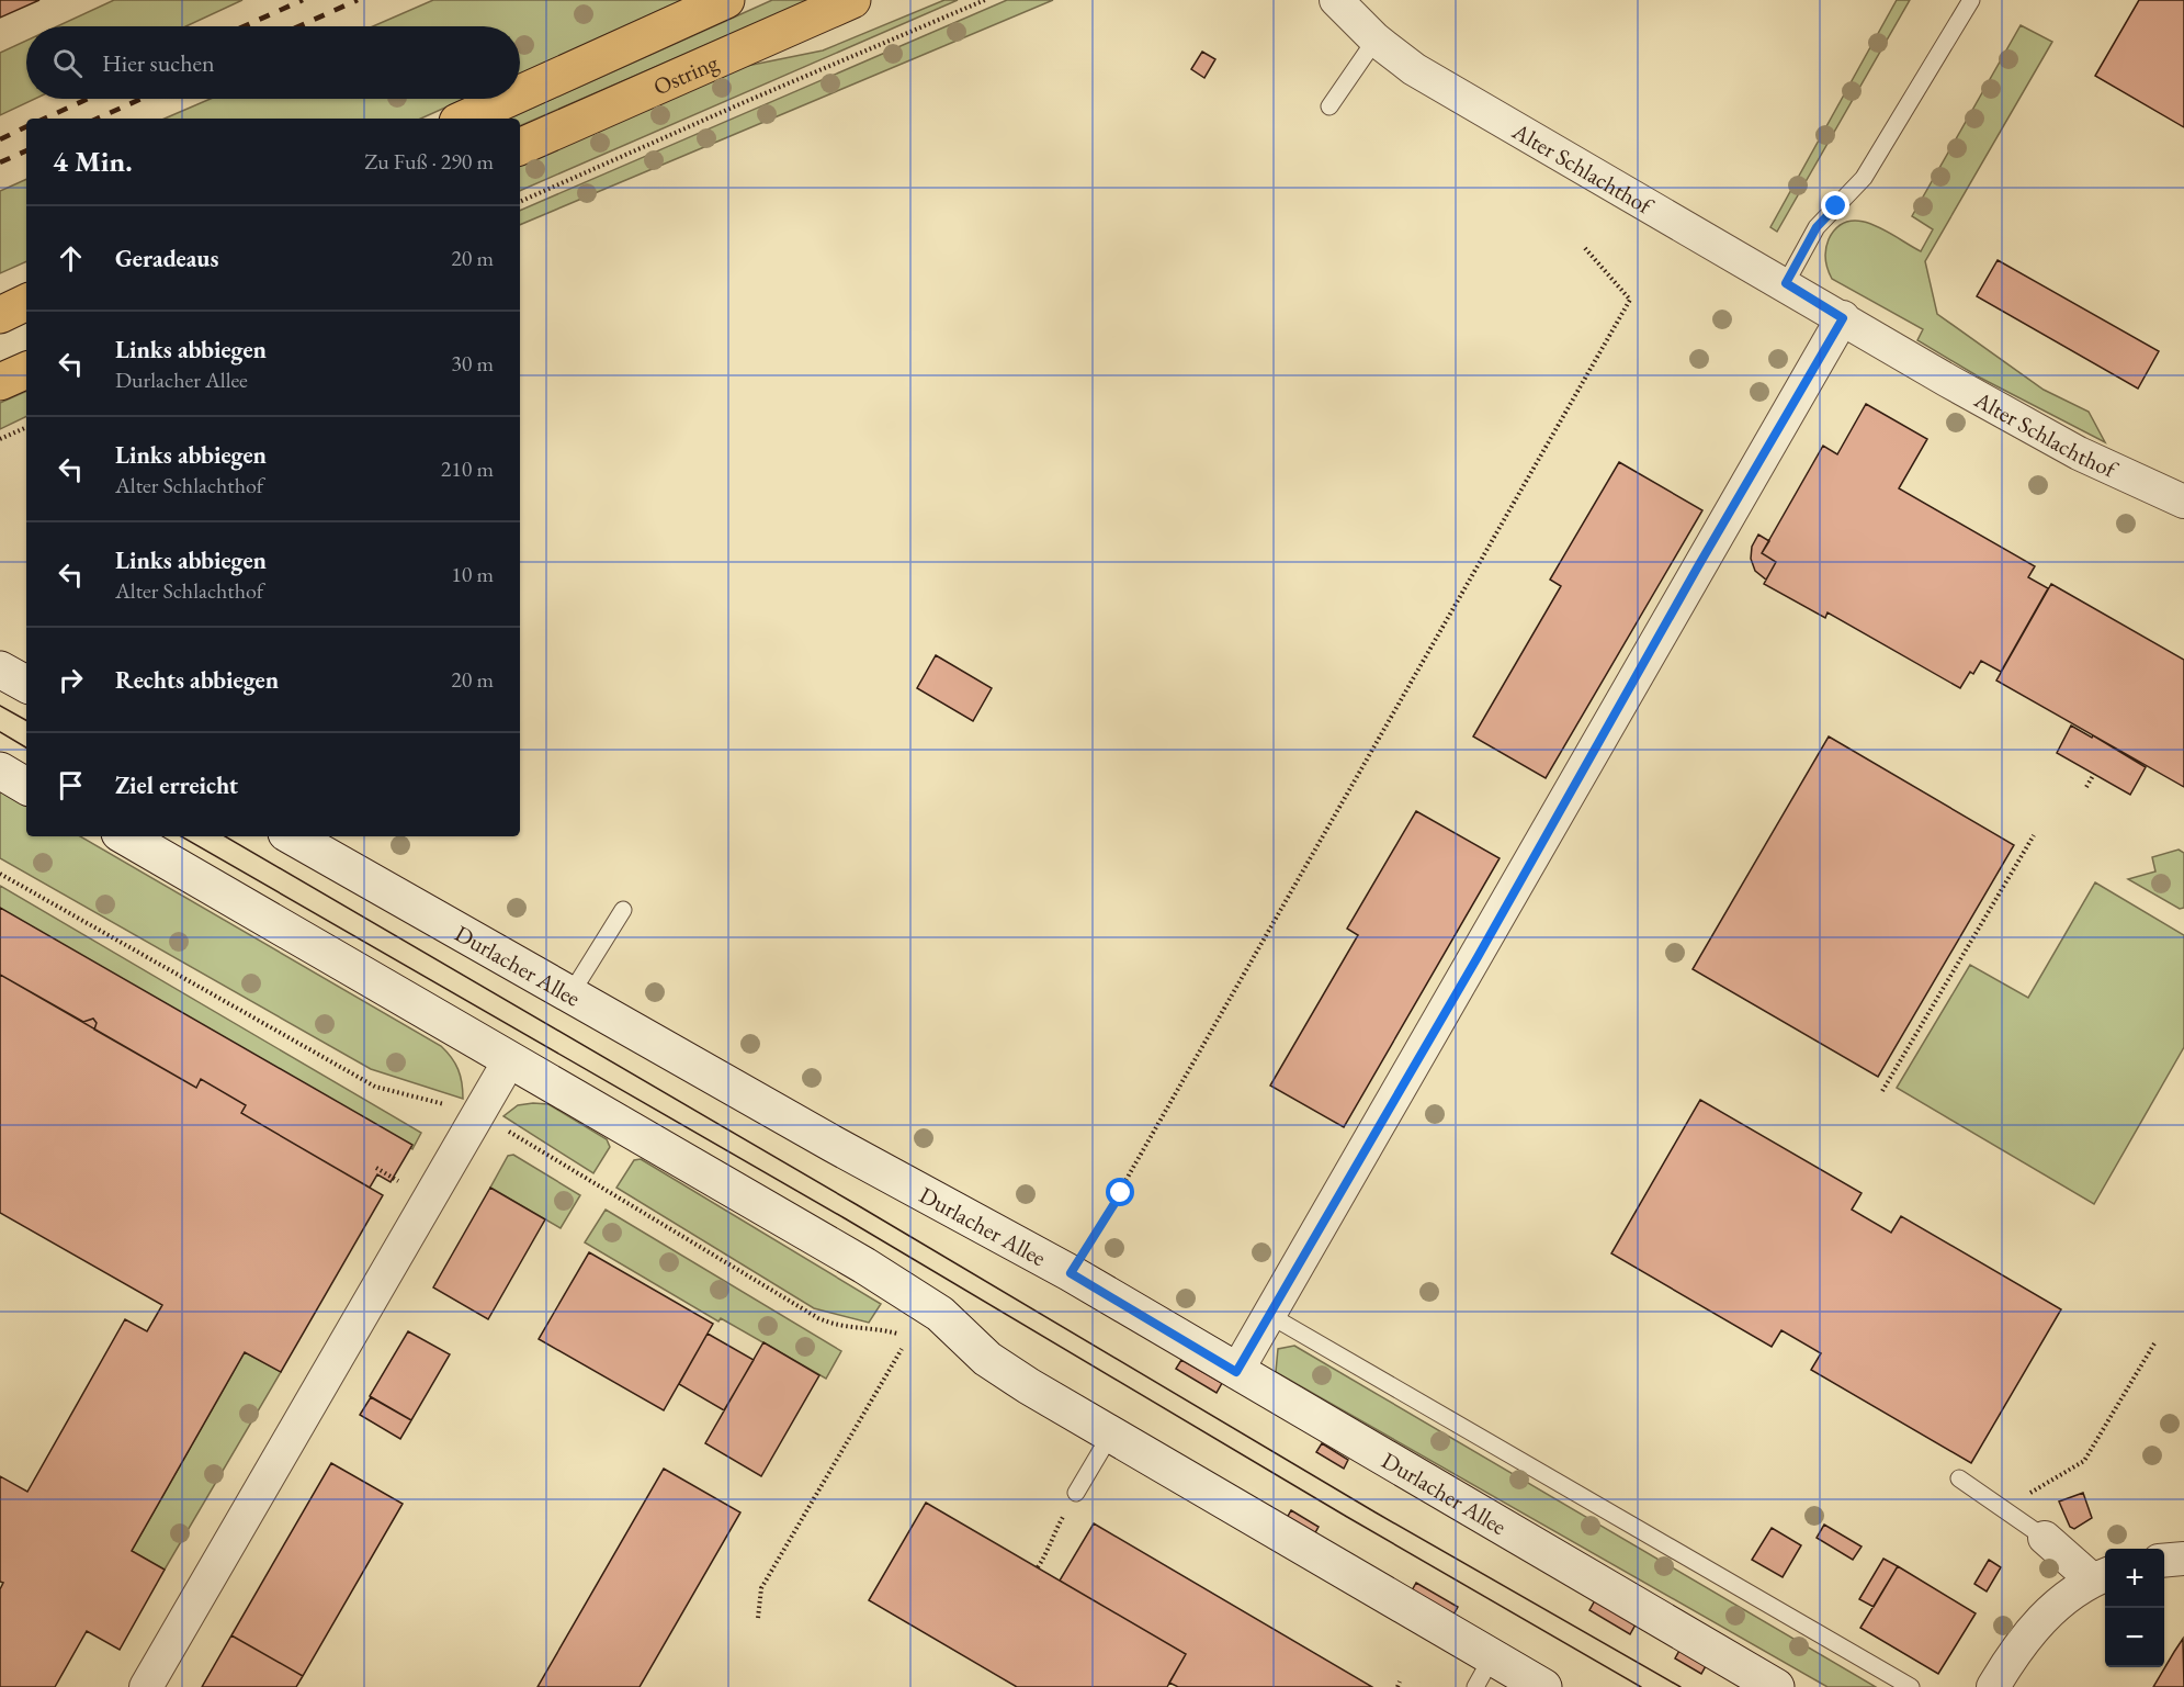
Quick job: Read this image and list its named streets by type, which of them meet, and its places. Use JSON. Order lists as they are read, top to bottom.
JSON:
{
  "streets": {
    "main road": ["Ostring"],
    "street": ["Alter Schlachthof", "Durlacher Allee"]
  },
  "page": {
    "search": "Hier suchen",
    "heading": ["4 Min.", "Zu Fuß · 290 m"],
    "list": [
      ["Geradeaus", "20 m"],
      ["Links abbiegen", "Durlacher Allee", "30 m"],
      ["Links abbiegen", "Alter Schlachthof", "210 m"],
      ["Links abbiegen", "Alter Schlachthof", "10 m"],
      ["Rechts abbiegen", "20 m"],
      "Ziel erreicht"
    ],
    "map_buttons": ["+", "−"]
  }
}
